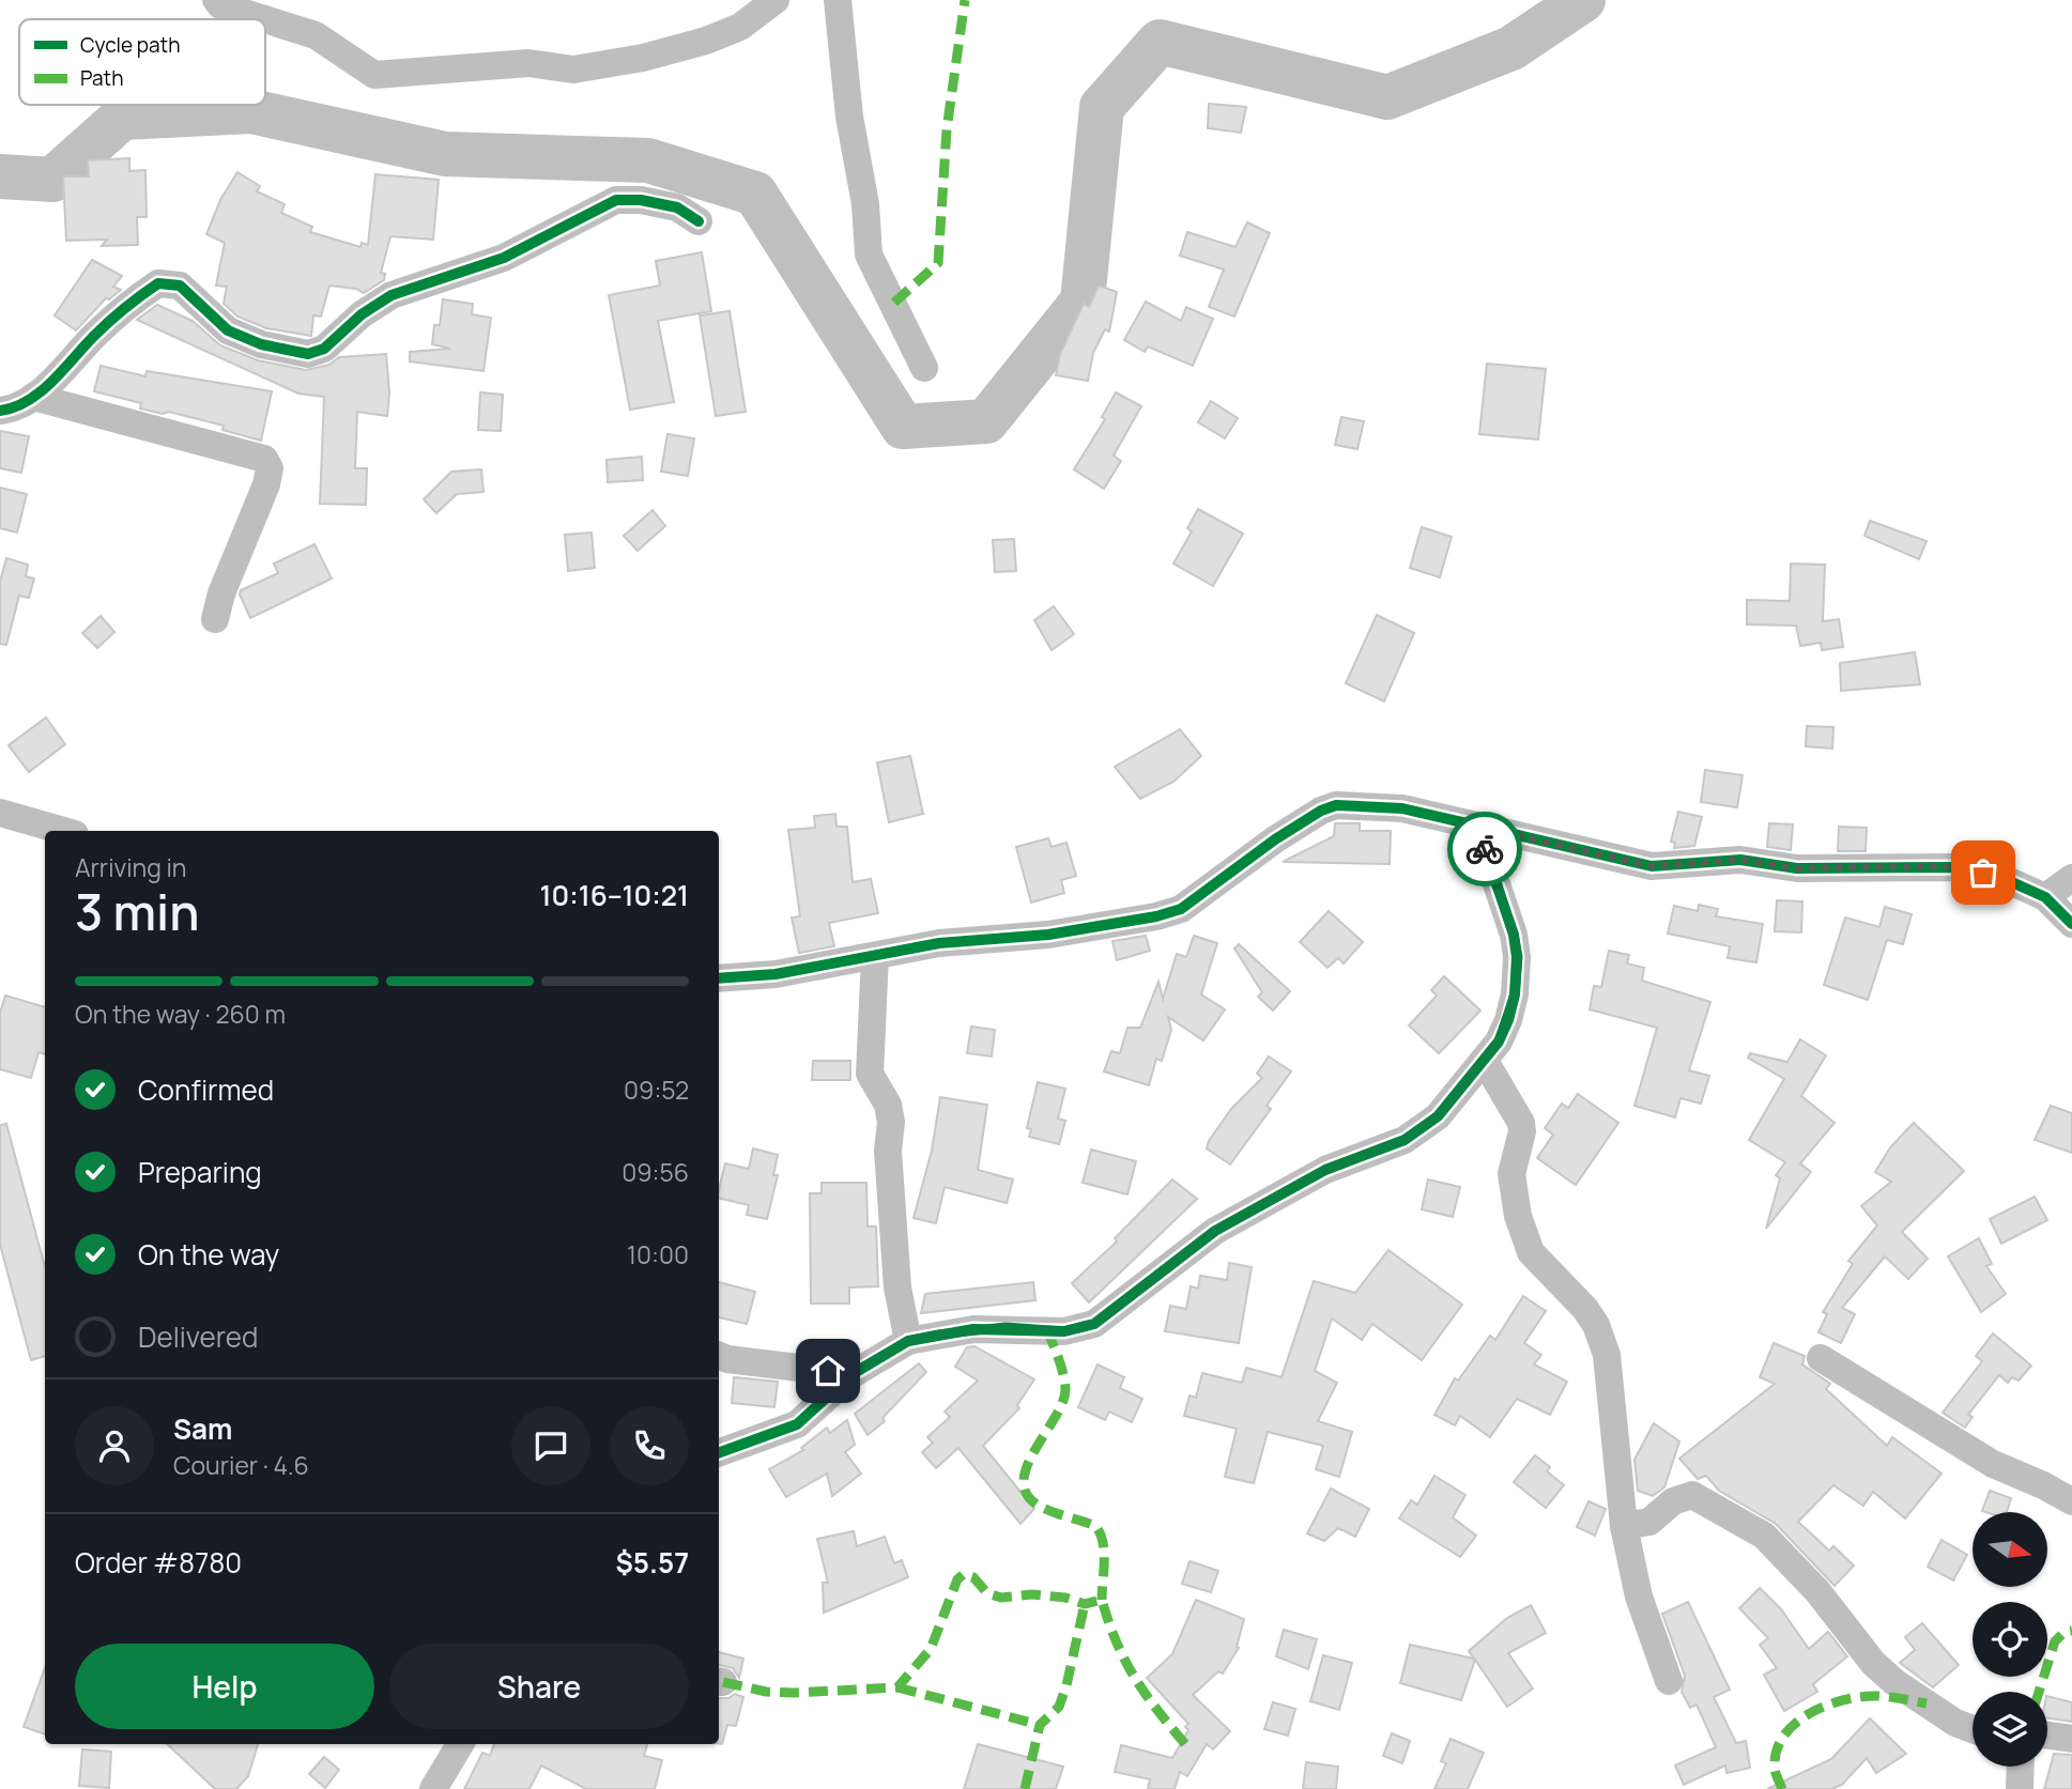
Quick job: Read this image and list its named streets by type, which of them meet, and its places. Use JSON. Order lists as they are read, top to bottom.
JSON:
{
  "legend": ["Cycle path", "Path"],
  "north": "right",
  "page": {
    "heading": ["3 min", "Arriving in", "10:16–10:21"],
    "panel": [
      "Sam",
      "Courier · 4.6",
      "Order #8780",
      "$5.57"
    ],
    "bar": "On the way · 260 m",
    "list": [
      ["Confirmed", "09:52"],
      ["Preparing", "09:56"],
      ["On the way", "10:00"],
      "Delivered"
    ],
    "buttons": ["Help", "Share"]
  }
}
